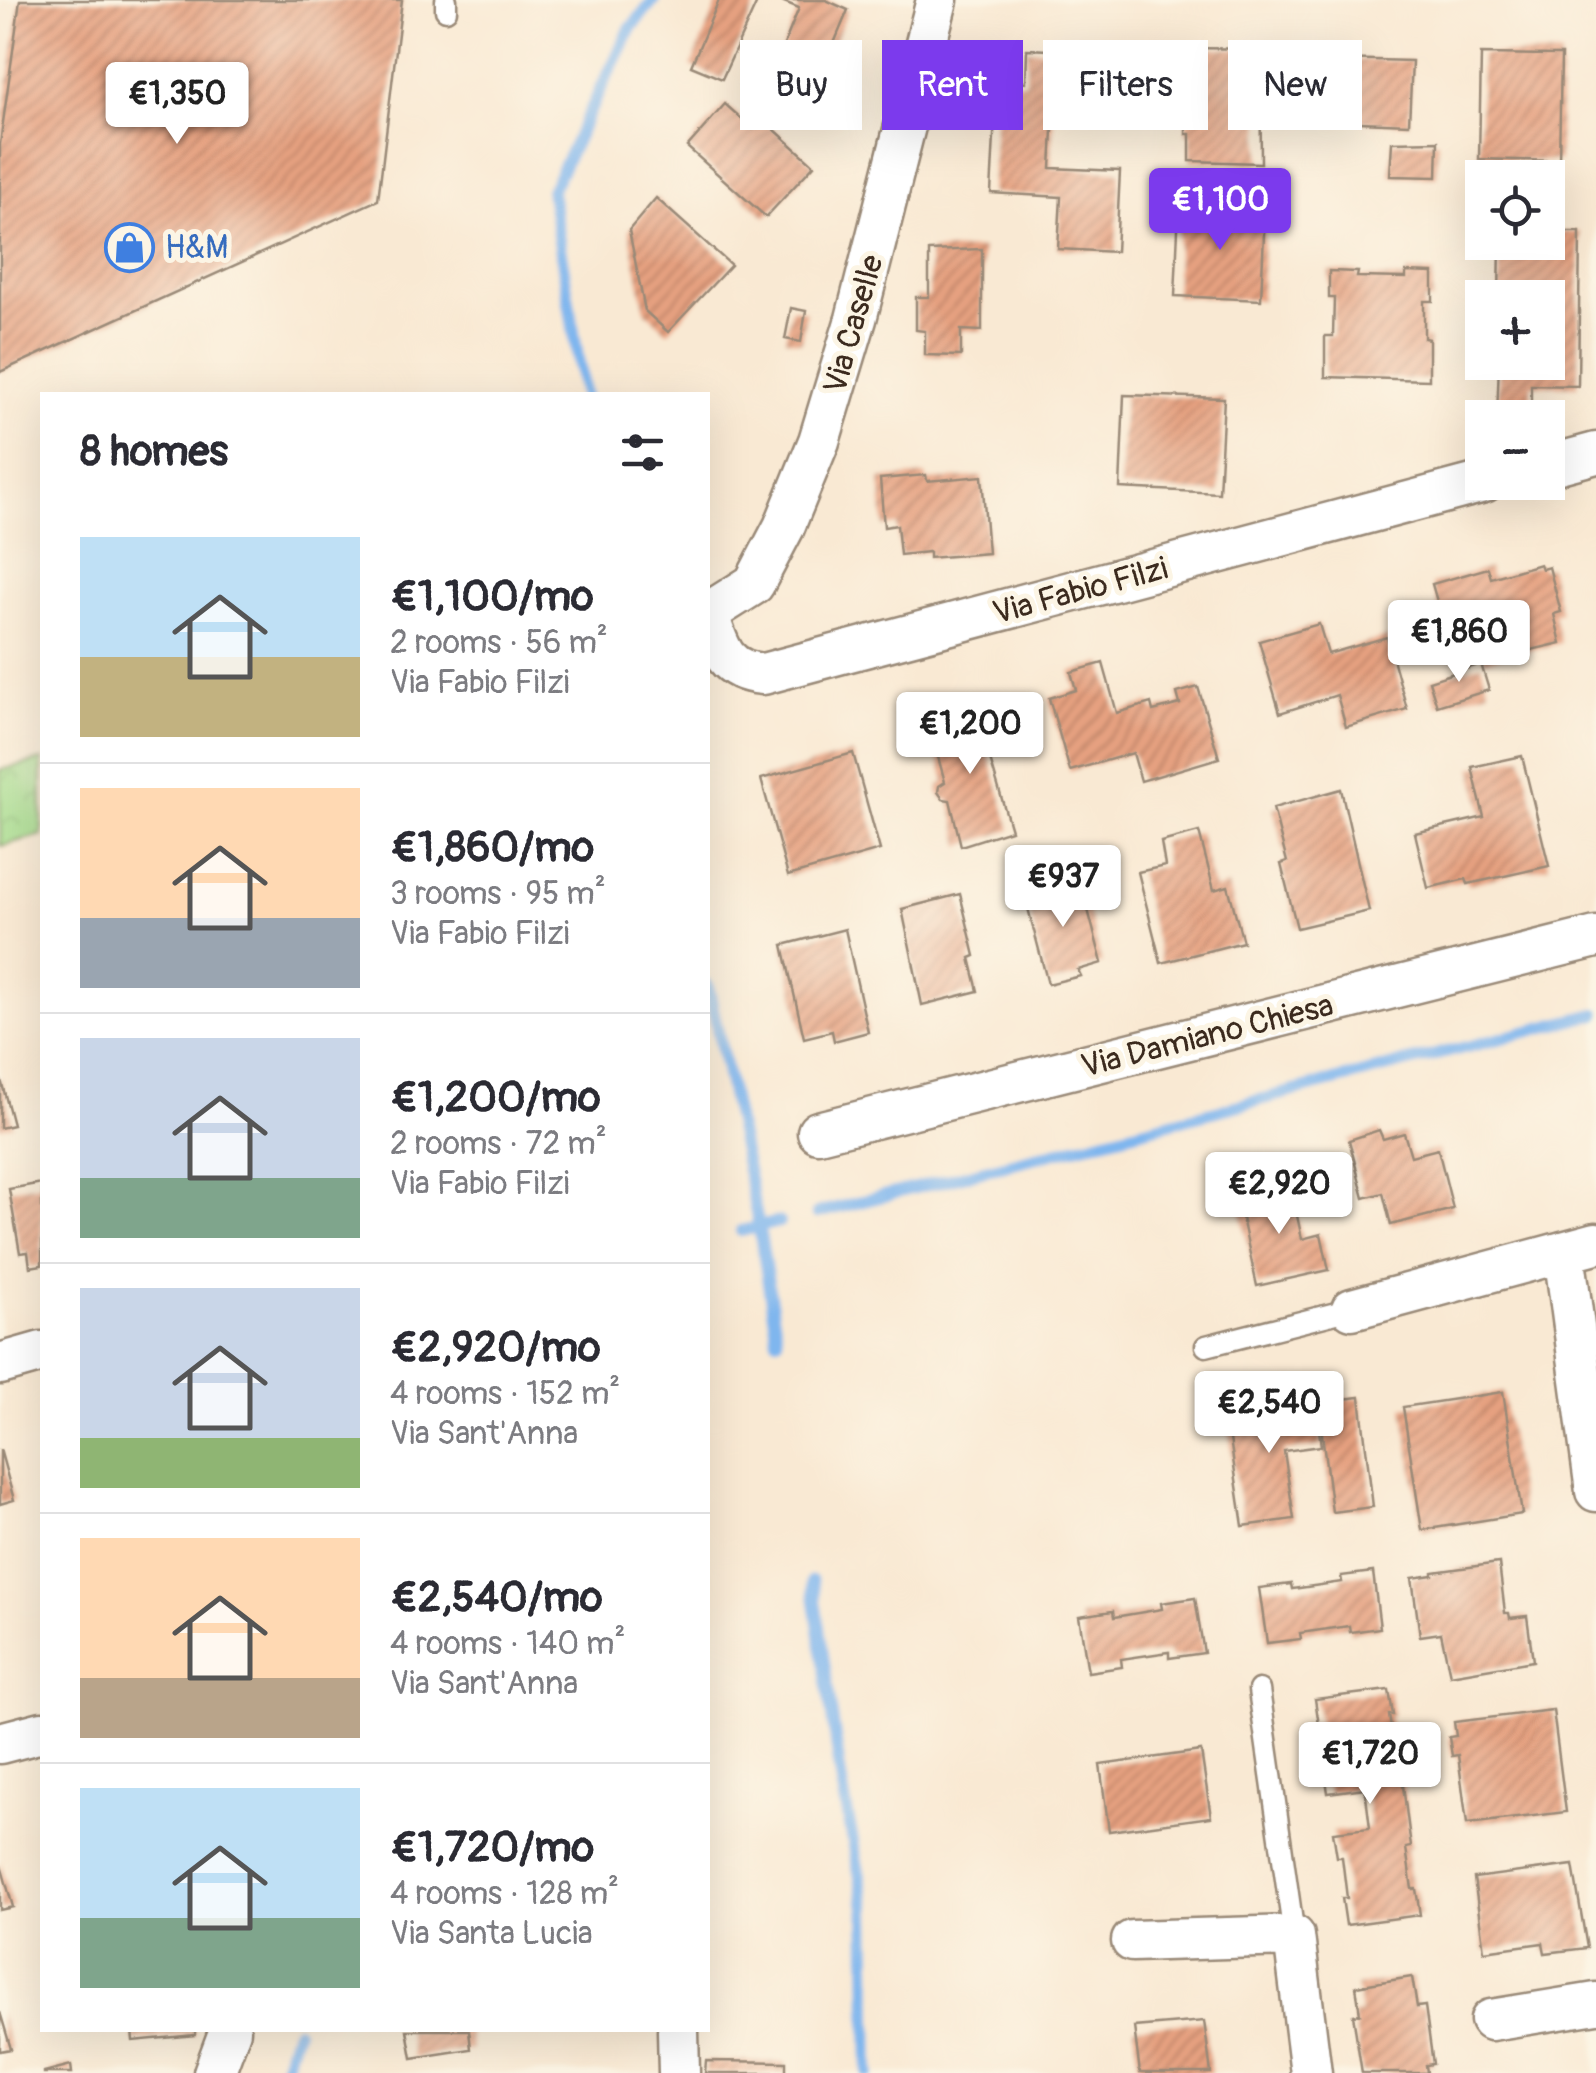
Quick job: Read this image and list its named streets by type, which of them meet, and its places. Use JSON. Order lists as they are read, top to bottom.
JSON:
{
  "streets": {
    "street": ["Via Caselle", "Via Fabio Filzi", "Via Damiano Chiesa"]
  },
  "places": {
    "shop": ["H&M"]
  },
  "page": {
    "chip": [
      "Buy",
      "Rent",
      "Filters",
      "New"
    ],
    "price": [
      "€1,350",
      "€1,100",
      "€1,860",
      "€1,200",
      "€937",
      "€2,920",
      "€2,540",
      "€1,720"
    ],
    "map_buttons": ["+", "−"],
    "heading": "8 homes",
    "list": [
      {
        "name": "€1,100/mo",
        "note": "2 rooms · 56 m² · Via Fabio Filzi"
      },
      {
        "name": "€1,860/mo",
        "note": "3 rooms · 95 m² · Via Fabio Filzi"
      },
      {
        "name": "€1,200/mo",
        "note": "2 rooms · 72 m² · Via Fabio Filzi"
      },
      {
        "name": "€2,920/mo",
        "note": "4 rooms · 152 m² · Via Sant'Anna"
      },
      {
        "name": "€2,540/mo",
        "note": "4 rooms · 140 m² · Via Sant'Anna"
      },
      {
        "name": "€1,720/mo",
        "note": "4 rooms · 128 m² · Via Santa Lucia"
      }
    ]
  }
}
